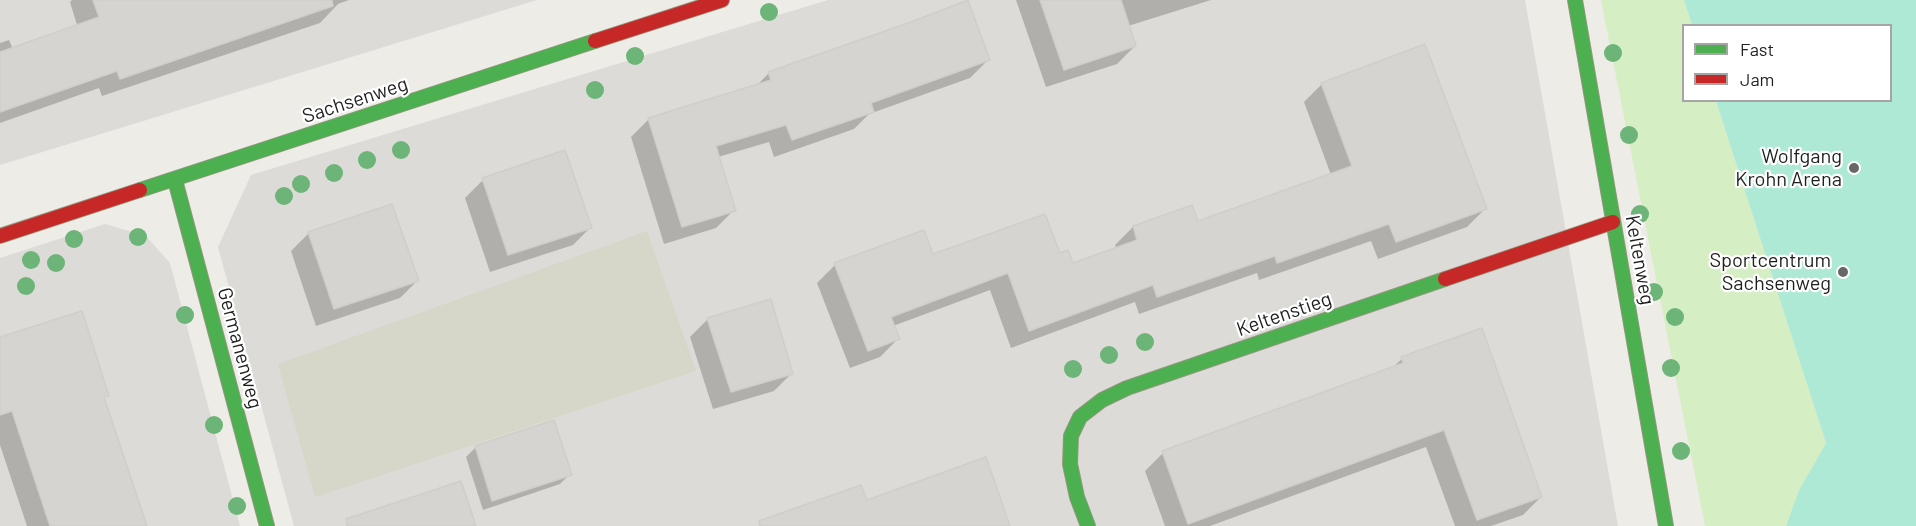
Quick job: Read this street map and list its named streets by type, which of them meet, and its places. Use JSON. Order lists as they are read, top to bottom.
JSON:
{
  "streets": {
    "street": [
      "Sachsenweg",
      "Keltenweg",
      "Keltenstieg",
      "Germanenweg"
    ]
  },
  "crossings": [
    ["Sachsenweg", "Germanenweg"],
    ["Keltenweg", "Keltenstieg"]
  ],
  "places": ["Wolfgang Krohn Arena", "Sportcentrum Sachsenweg"],
  "legend": ["Fast", "Jam"]
}
